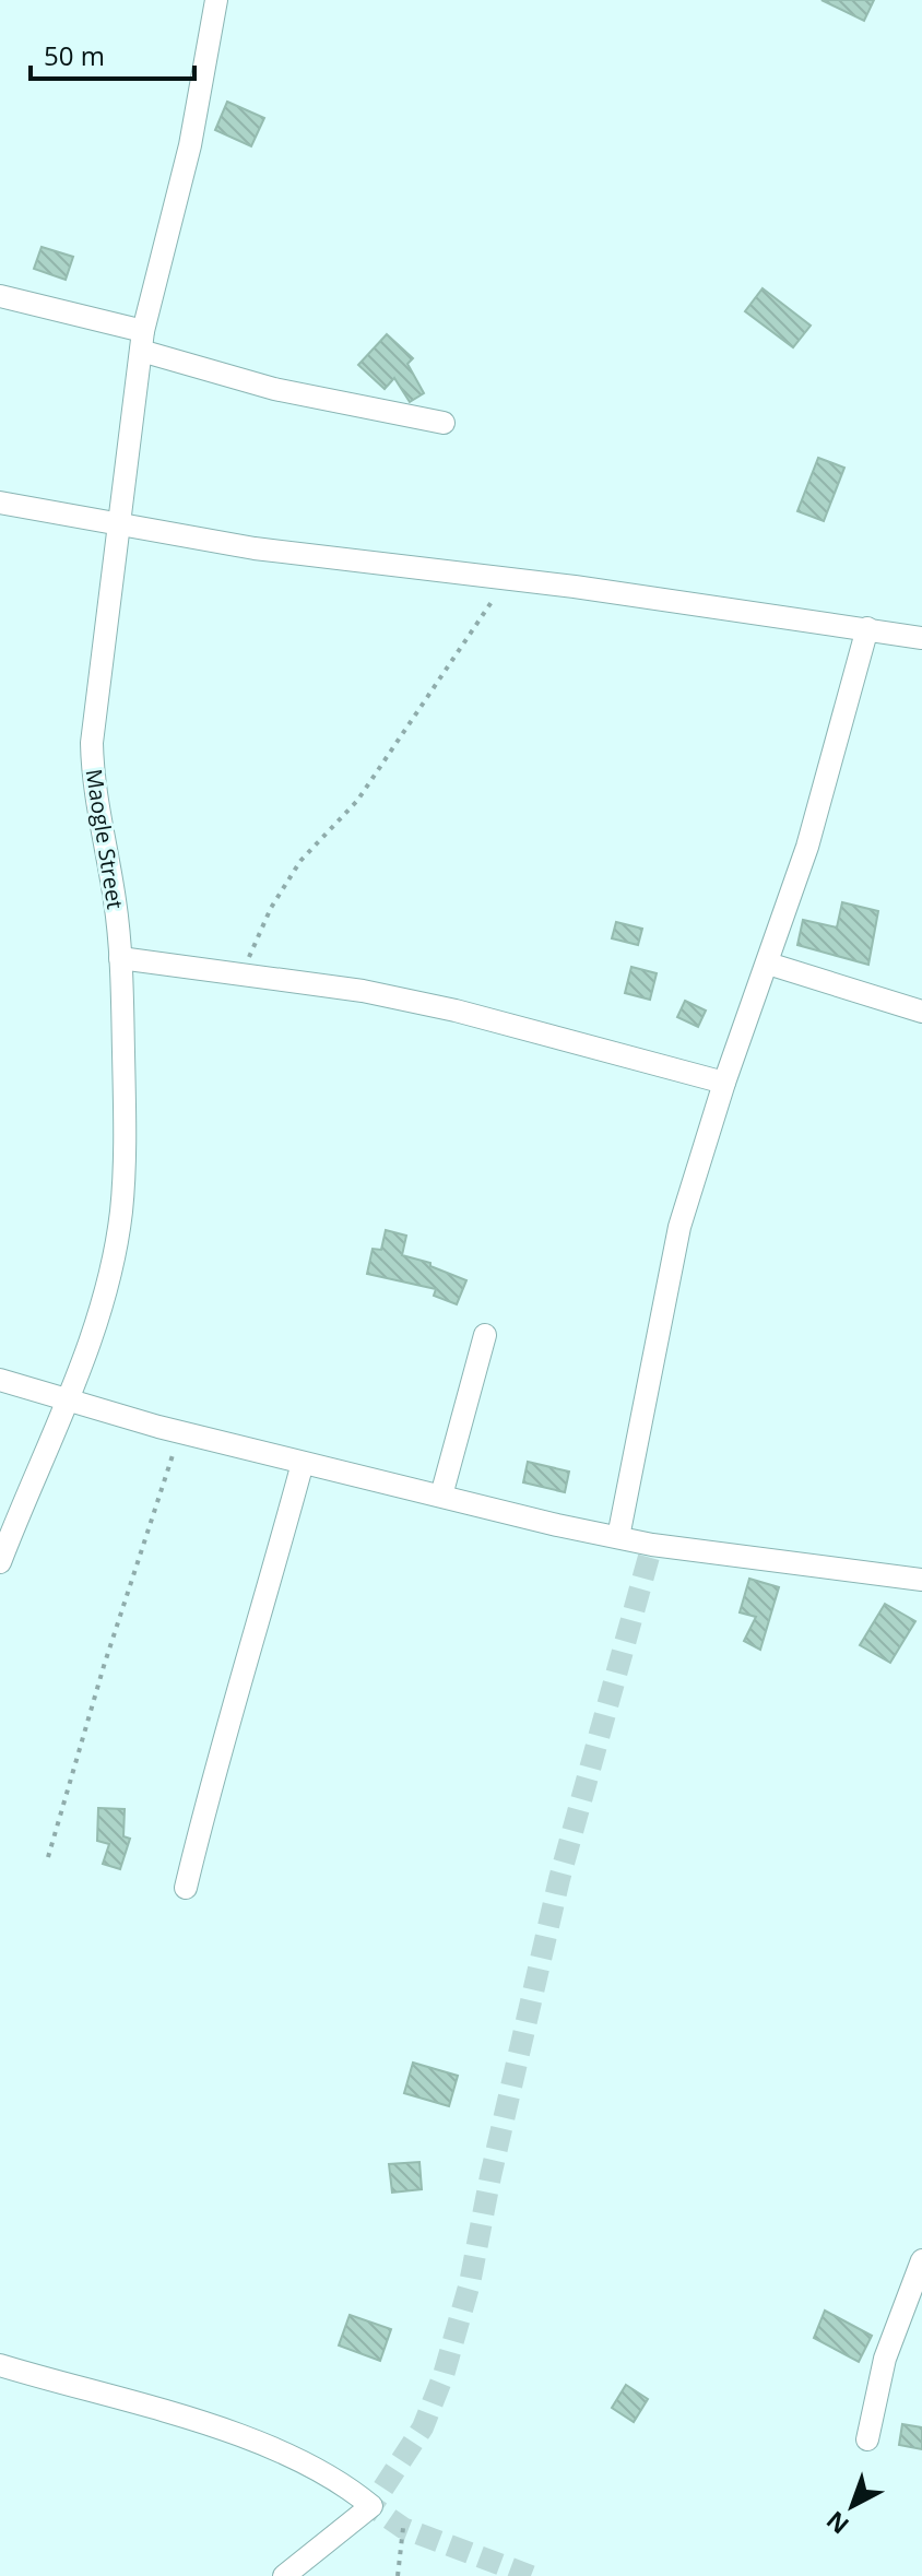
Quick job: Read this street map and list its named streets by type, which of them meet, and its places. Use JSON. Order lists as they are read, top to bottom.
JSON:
{
  "streets": {
    "street": ["Maogle Street"]
  },
  "scale_bar": "50 m",
  "north": "bottom left"
}
